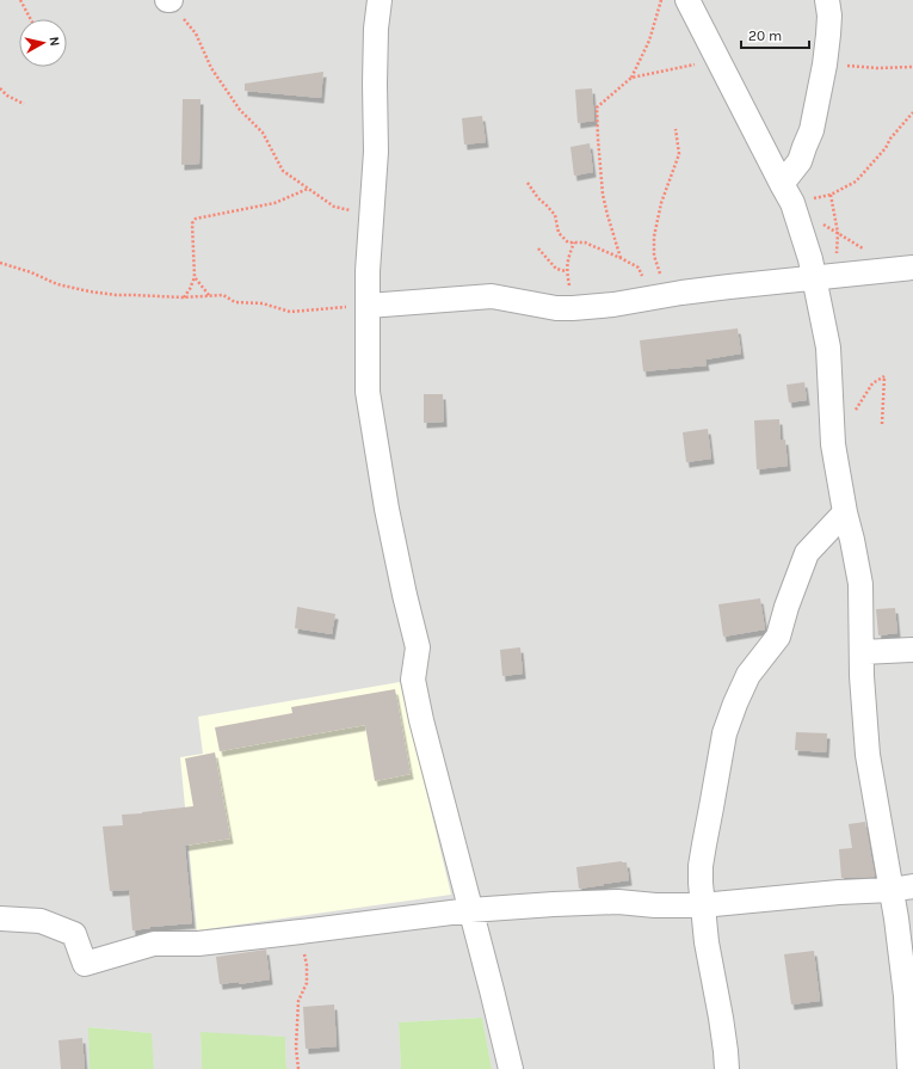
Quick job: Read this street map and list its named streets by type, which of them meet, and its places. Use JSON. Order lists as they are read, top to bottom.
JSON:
{
  "scale_bar": "20 m",
  "north": "right"
}
